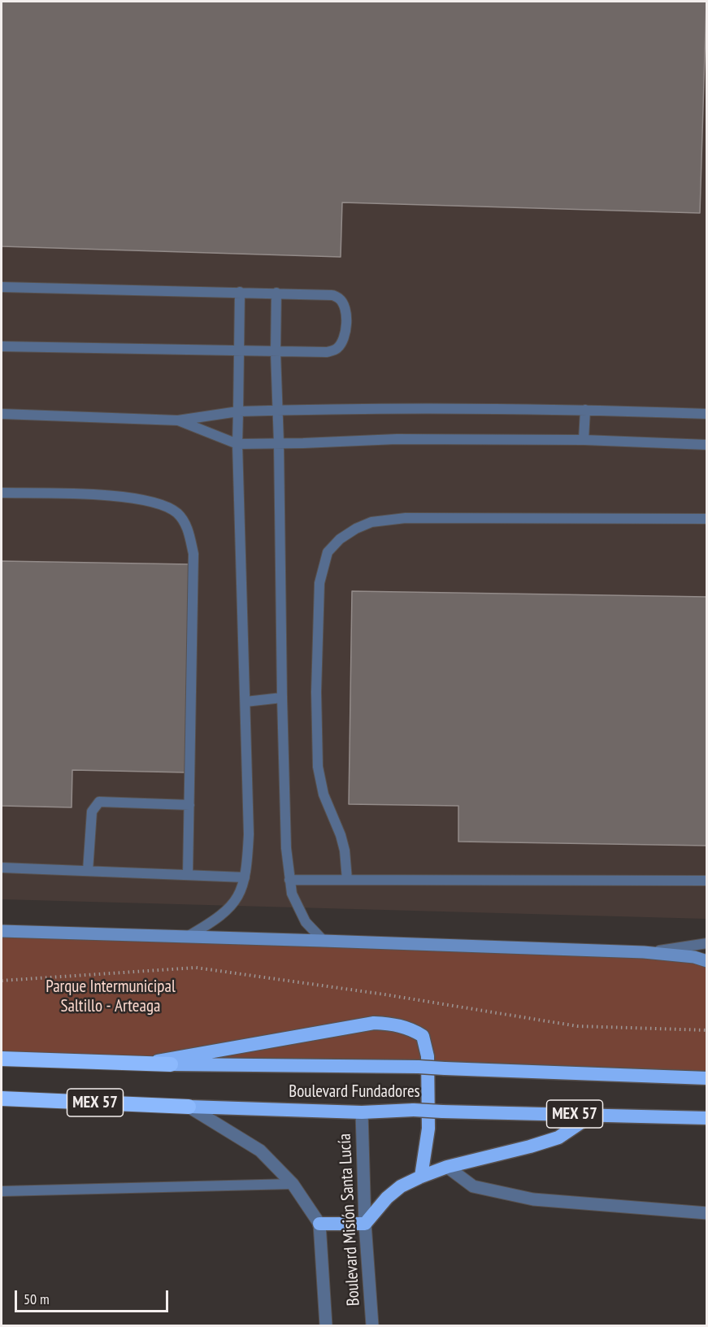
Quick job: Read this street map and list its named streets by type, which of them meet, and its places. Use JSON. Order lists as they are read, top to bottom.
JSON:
{
  "streets": {
    "highway": ["Boulevard Fundadores", "MEX 57"],
    "street": ["Boulevard Misión Santa Lucía"]
  },
  "crossings": [
    ["Boulevard Fundadores", "Boulevard Misión Santa Lucía"]
  ],
  "parks": ["Parque Intermunicipal Saltillo - Arteaga"],
  "scale_bar": "50 m"
}
